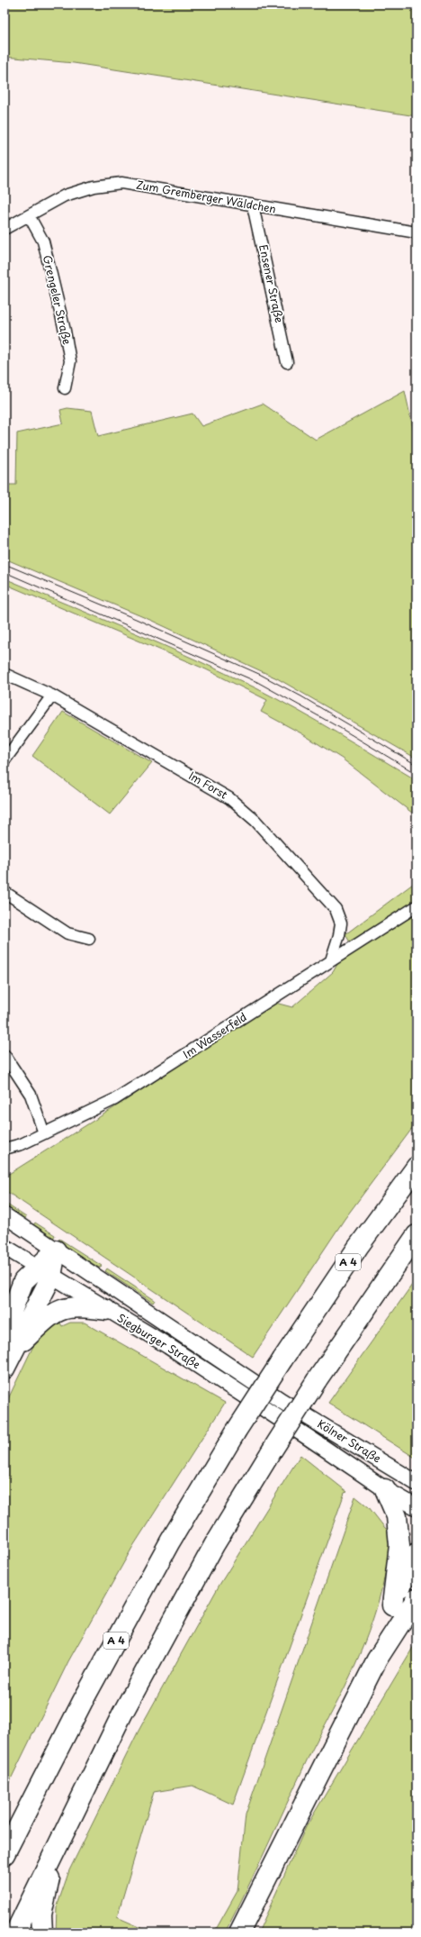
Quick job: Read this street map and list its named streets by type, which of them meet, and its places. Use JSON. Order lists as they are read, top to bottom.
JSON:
{
  "streets": {
    "highway": ["A 4"],
    "main road": ["Siegburger Straße", "Kölner Straße"],
    "street": [
      "Zum Gremberger Wäldchen",
      "Ensener Straße",
      "Grengeler Straße",
      "Im Forst",
      "Im Wasserfeld"
    ]
  },
  "crossings": [
    ["Zum Gremberger Wäldchen", "Ensener Straße"],
    ["Zum Gremberger Wäldchen", "Grengeler Straße"],
    ["Im Forst", "Im Wasserfeld"],
    ["Siegburger Straße", "Kölner Straße"]
  ]
}
